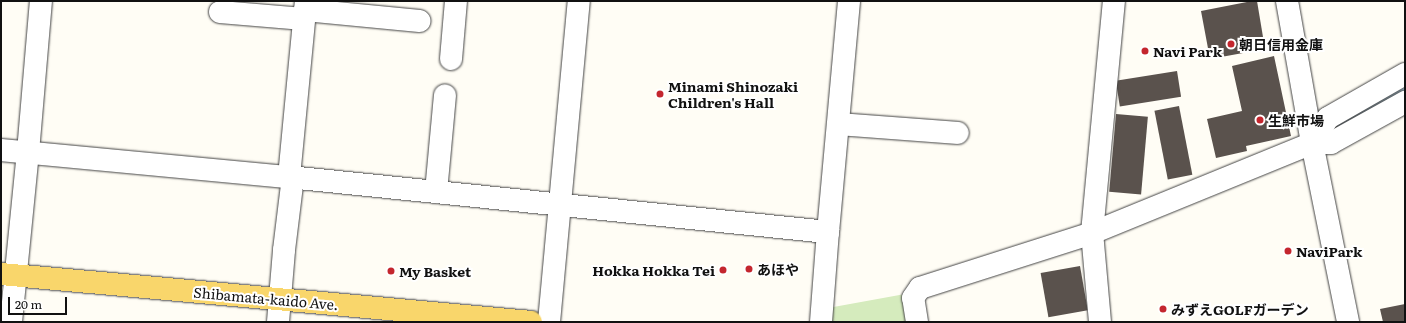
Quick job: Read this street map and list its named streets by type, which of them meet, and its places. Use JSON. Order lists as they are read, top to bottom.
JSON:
{
  "streets": {
    "main road": ["Shibamata-kaido Ave."]
  },
  "places": [
    "朝日信用金庫",
    "Navi Park",
    "Minami Shinozaki Children's Hall",
    "生鮮市場",
    "NaviPark",
    "あほや",
    "Hokka Hokka Tei",
    "My Basket",
    "みずえGOLFガーデン"
  ],
  "scale_bar": "20 m"
}
